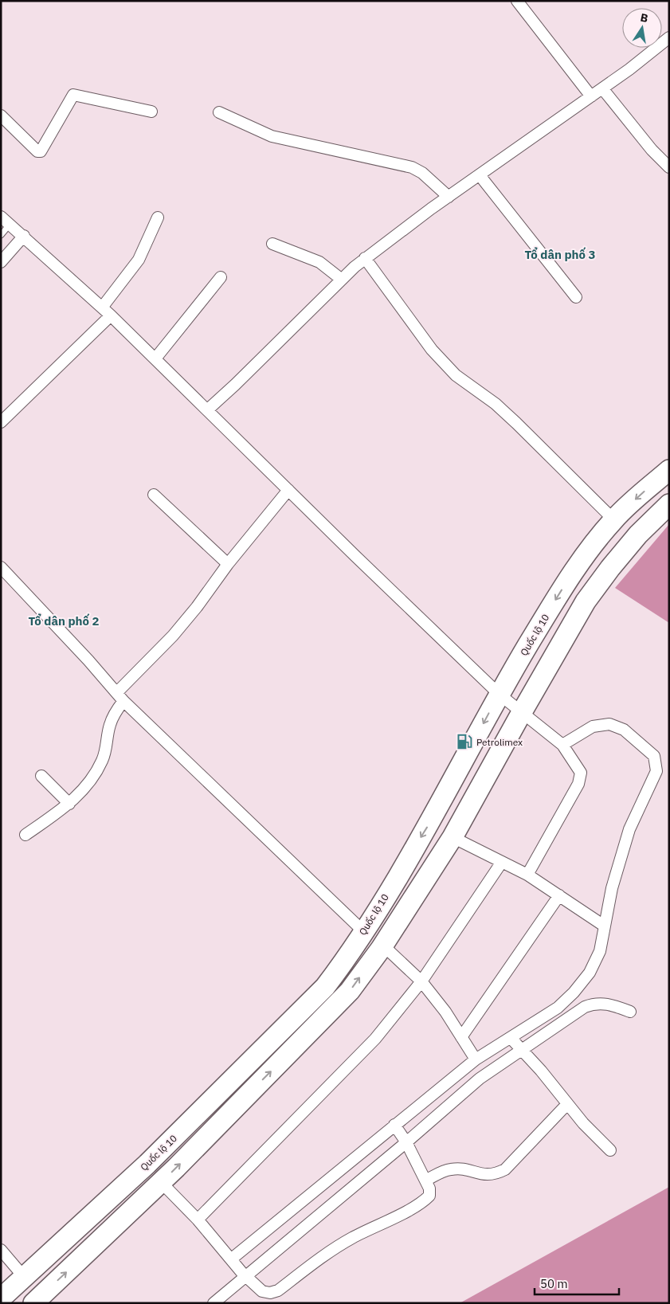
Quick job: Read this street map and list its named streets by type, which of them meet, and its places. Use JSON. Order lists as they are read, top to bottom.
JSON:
{
  "streets": {
    "highway": ["Quốc lộ 10"]
  },
  "districts": ["Tổ dân phố 3", "Tổ dân phố 2"],
  "places": {
    "fuel station": ["Petrolimex"]
  },
  "scale_bar": "50 m",
  "north": "top"
}
